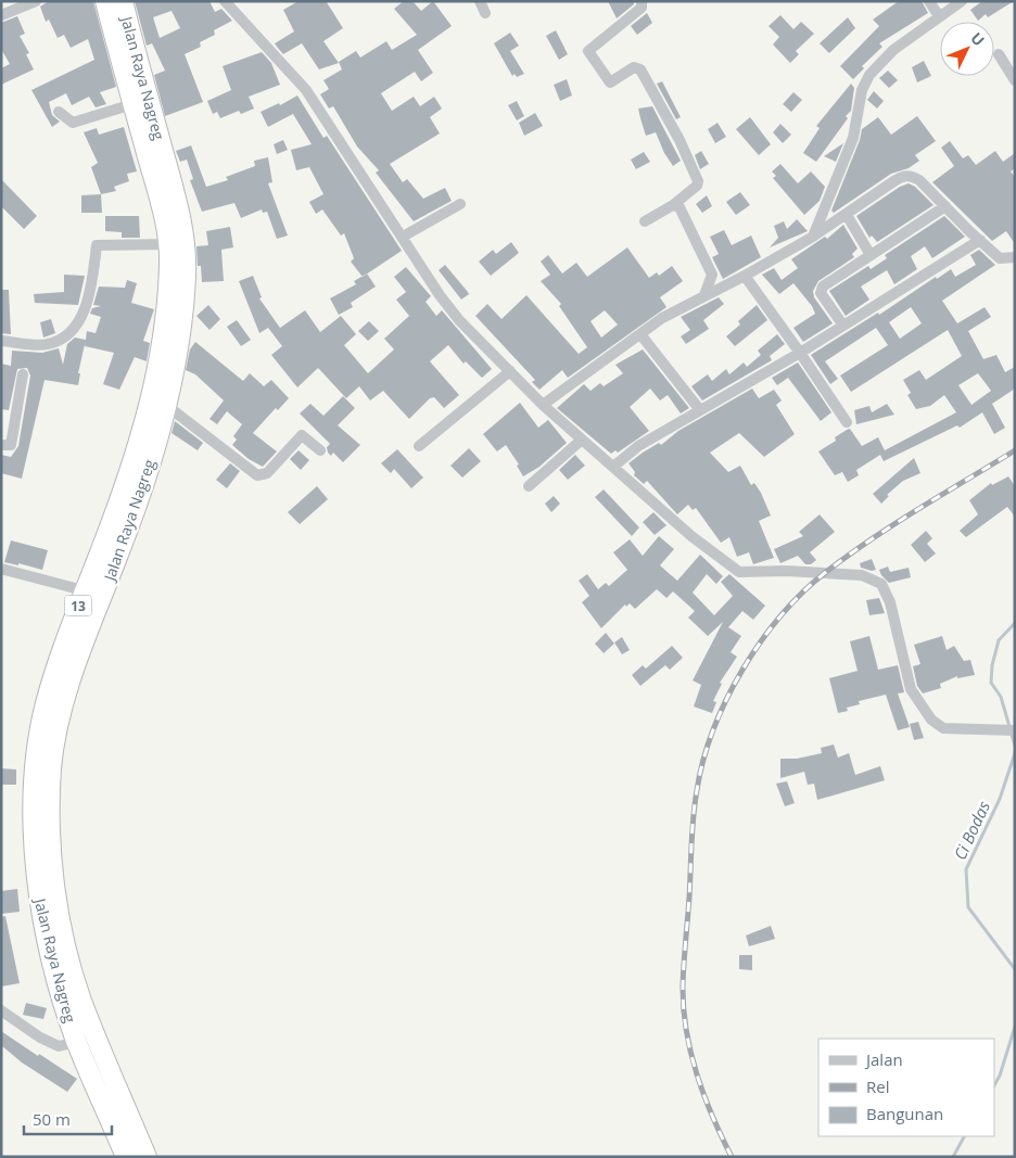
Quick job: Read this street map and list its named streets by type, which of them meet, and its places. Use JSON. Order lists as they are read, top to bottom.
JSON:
{
  "streets": {
    "highway": ["Jalan Raya Nagreg", "13"]
  },
  "water": ["Ci Bodas"],
  "legend": ["Jalan", "Rel", "Bangunan"],
  "scale_bar": "50 m",
  "north": "top right"
}
